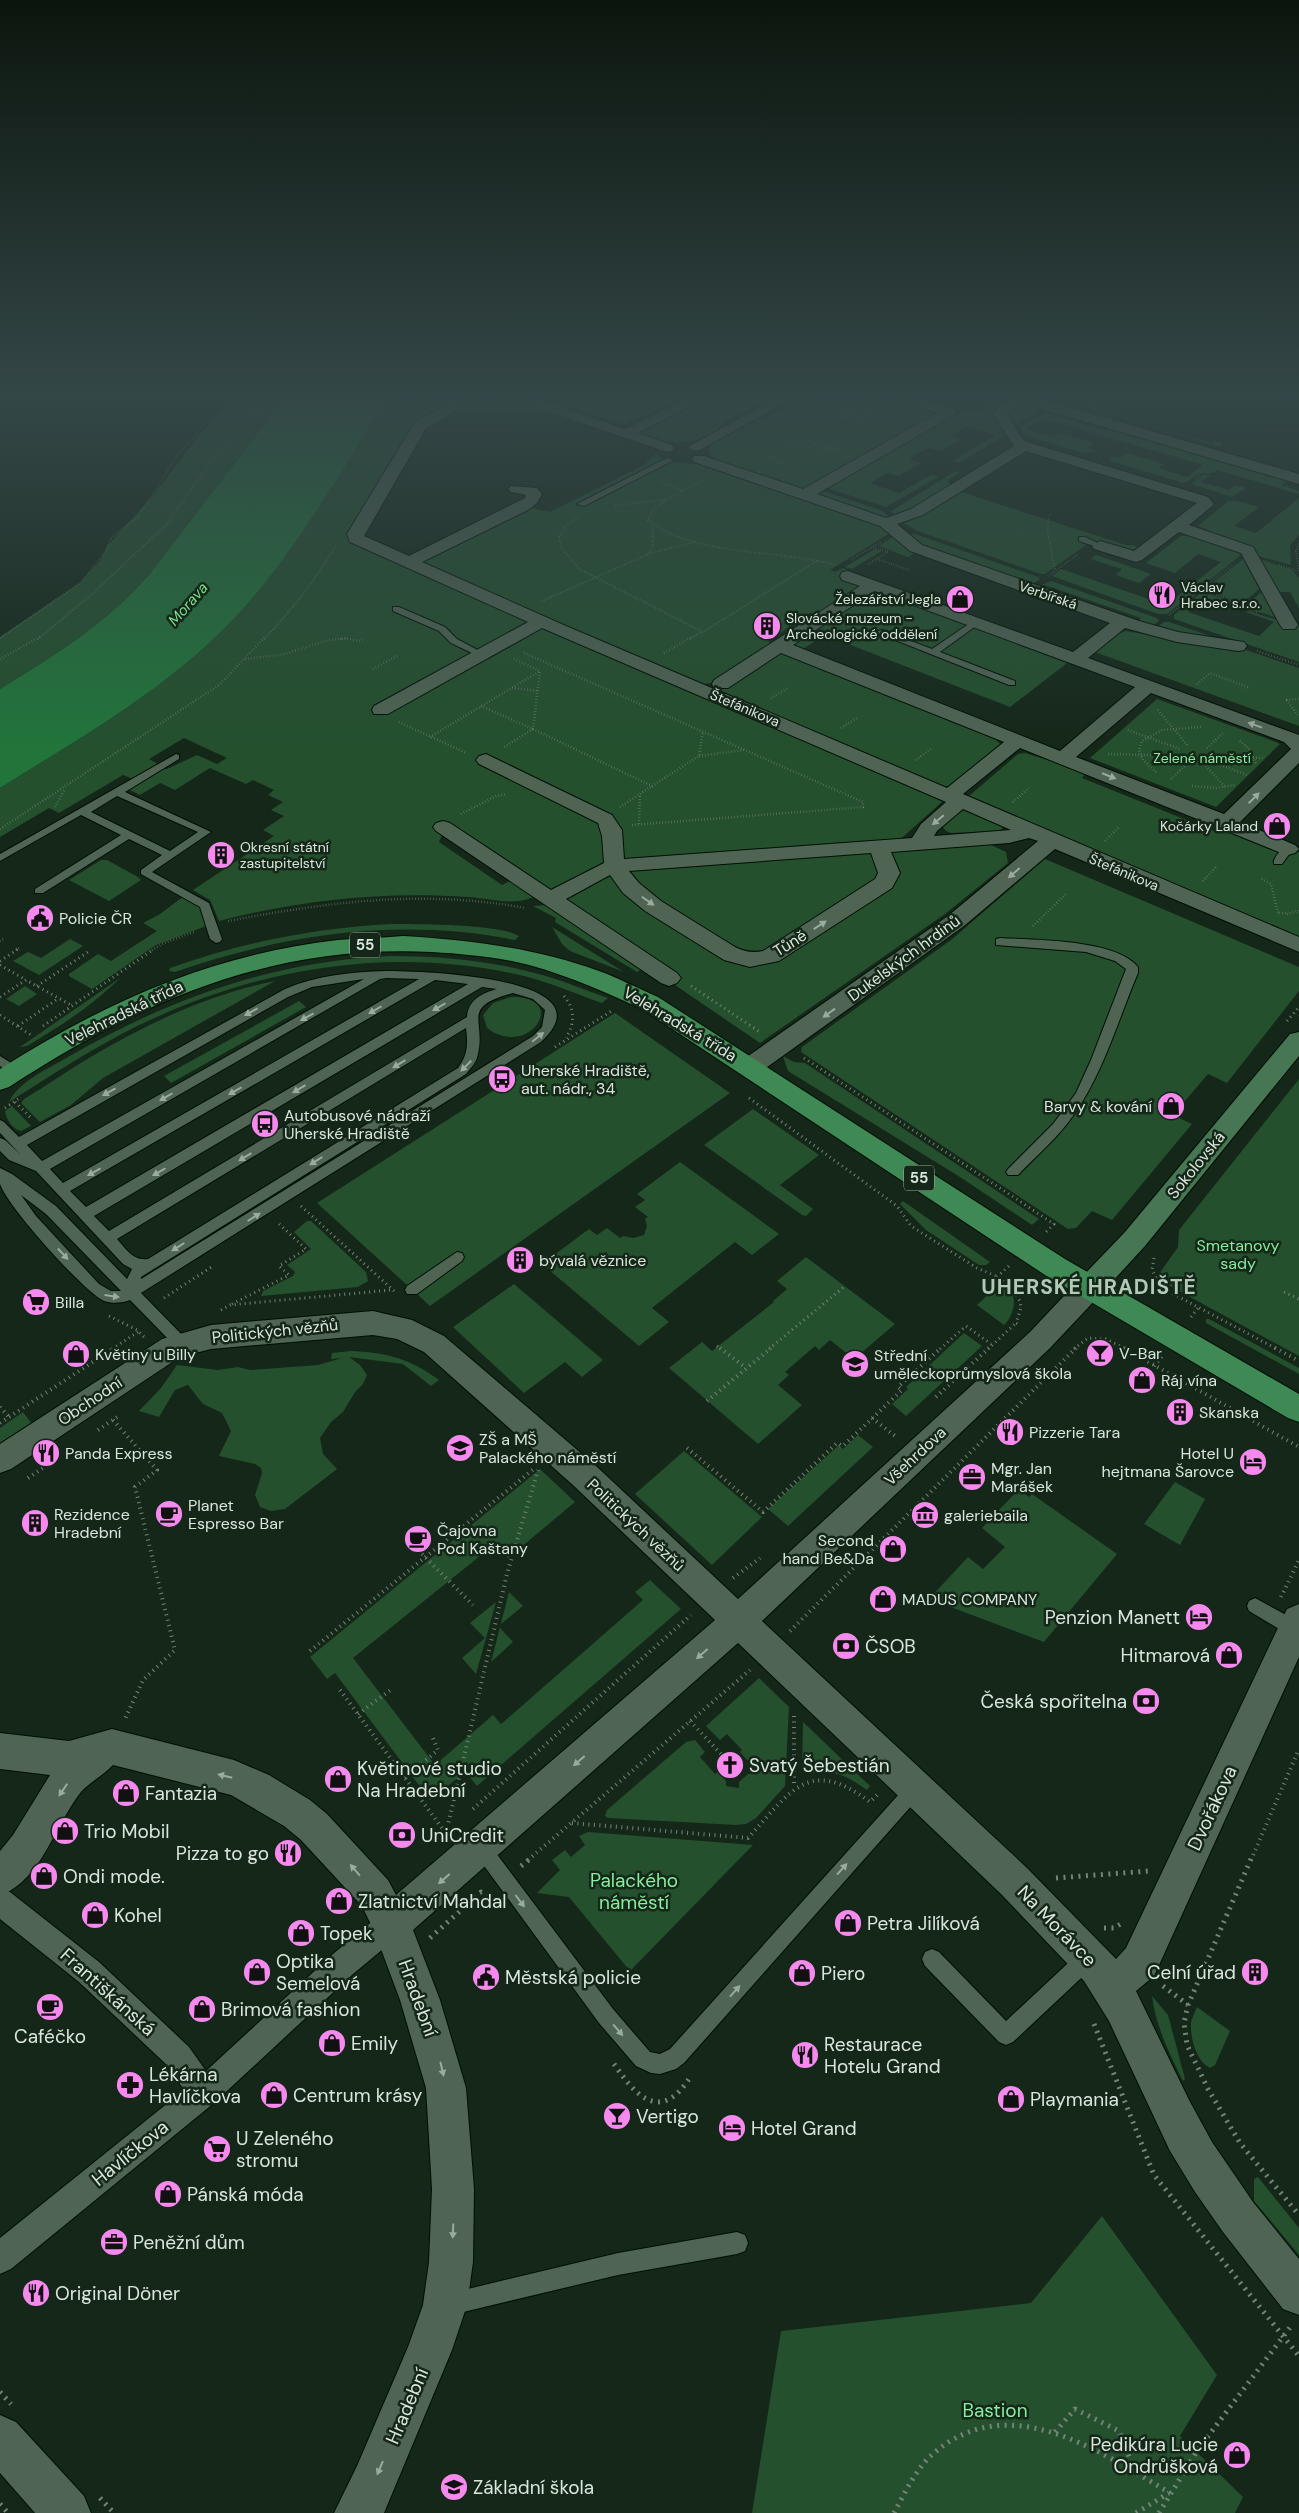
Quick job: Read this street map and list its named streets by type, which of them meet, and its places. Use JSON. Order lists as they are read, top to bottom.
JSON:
{
  "streets": {
    "main road": ["55", "Velehradská třída", "Sokolovská"],
    "street": [
      "Verbířská",
      "Štefánikova",
      "Tůně",
      "Dukelských hrdinů",
      "Politických vězňů",
      "Obchodní",
      "Všehrdova",
      "Dvořákova",
      "Na Morávce",
      "Františkánská",
      "Hradební",
      "Havlíčkova"
    ]
  },
  "crossings": [
    ["Štefánikova", "Dukelských hrdinů"],
    ["55", "Velehradská třída"],
    ["55", "Sokolovská"],
    ["55", "Všehrdova"],
    ["Dukelských hrdinů", "Velehradská třída"],
    ["Velehradská třída", "Sokolovská"],
    ["Velehradská třída", "Všehrdova"],
    ["Sokolovská", "Všehrdova"],
    ["Politických vězňů", "Obchodní"],
    ["Politických vězňů", "Všehrdova"],
    ["Politických vězňů", "Na Morávce"],
    ["Všehrdova", "Na Morávce"],
    ["Dvořákova", "Na Morávce"],
    ["Františkánská", "Havlíčkova"],
    ["Hradební", "Havlíčkova"]
  ],
  "one_way": ["Dukelských hrdinů"],
  "districts": ["UHERSKÉ HRADIŠTĚ"],
  "water": ["Morava"],
  "parks": [
    "Zelené náměstí",
    "Smetanovy sady",
    "Palackého náměstí",
    "Bastion"
  ],
  "places": {
    "restaurant": [
      "Václav Hrabec s.r.o.",
      "Pizzerie Tara",
      "Panda Express",
      "Pizza to go",
      "Restaurace Hotelu Grand",
      "Original Döner"
    ],
    "shop": [
      "Železářství Jegla",
      "Kočárky Laland",
      "Barvy & kování",
      "Květiny u Billy",
      "Ráj vína",
      "Second hand Be&Da",
      "MADUS COMPANY",
      "Hitmarová",
      "Květinové studio Na Hradební",
      "Fantazia",
      "Trio Mobil",
      "Ondi mode.",
      "Zlatnictví Mahdal",
      "Kohel",
      "Petra Jilíková",
      "Topek",
      "Optika Semelová",
      "Piero",
      "Brimová fashion",
      "Emily",
      "Centrum krásy",
      "Playmania",
      "Pánská móda",
      "Pedikúra Lucie Ondrůšková"
    ],
    "building": [
      "Slovácké muzeum - Archeologické oddělení",
      "Okresní státní zastupitelství",
      "bývalá věznice",
      "Skanska",
      "Rezidence Hradební",
      "Celní úřad"
    ],
    "public building": ["Policie ČR", "Městská policie"],
    "bus stop": ["Uherské Hradiště, aut. nádr., 34", "Autobusové nádraží Uherské Hradiště"],
    "supermarket": ["Billa", "U Zeleného stromu"],
    "bar": ["V-Bar", "Vertigo"],
    "school or university": ["Střední uměleckoprůmyslová škola", "ZŠ a MŠ Palackého náměstí", "Základní škola"],
    "hotel": ["Hotel U hejtmana Šarovce", "Penzion Manett", "Hotel Grand"],
    "office": ["Mgr. Jan Marášek", "Peněžní dům"],
    "cafe": ["Planet Espresso Bar", "Čajovna Pod Kaštany", "Caféčko"],
    "museum": ["galeriebaila"],
    "bank": ["ČSOB", "Česká spořitelna", "UniCredit"],
    "church": ["Svatý Šebestián"],
    "pharmacy": ["Lékárna Havlíčkova"]
  }
}
